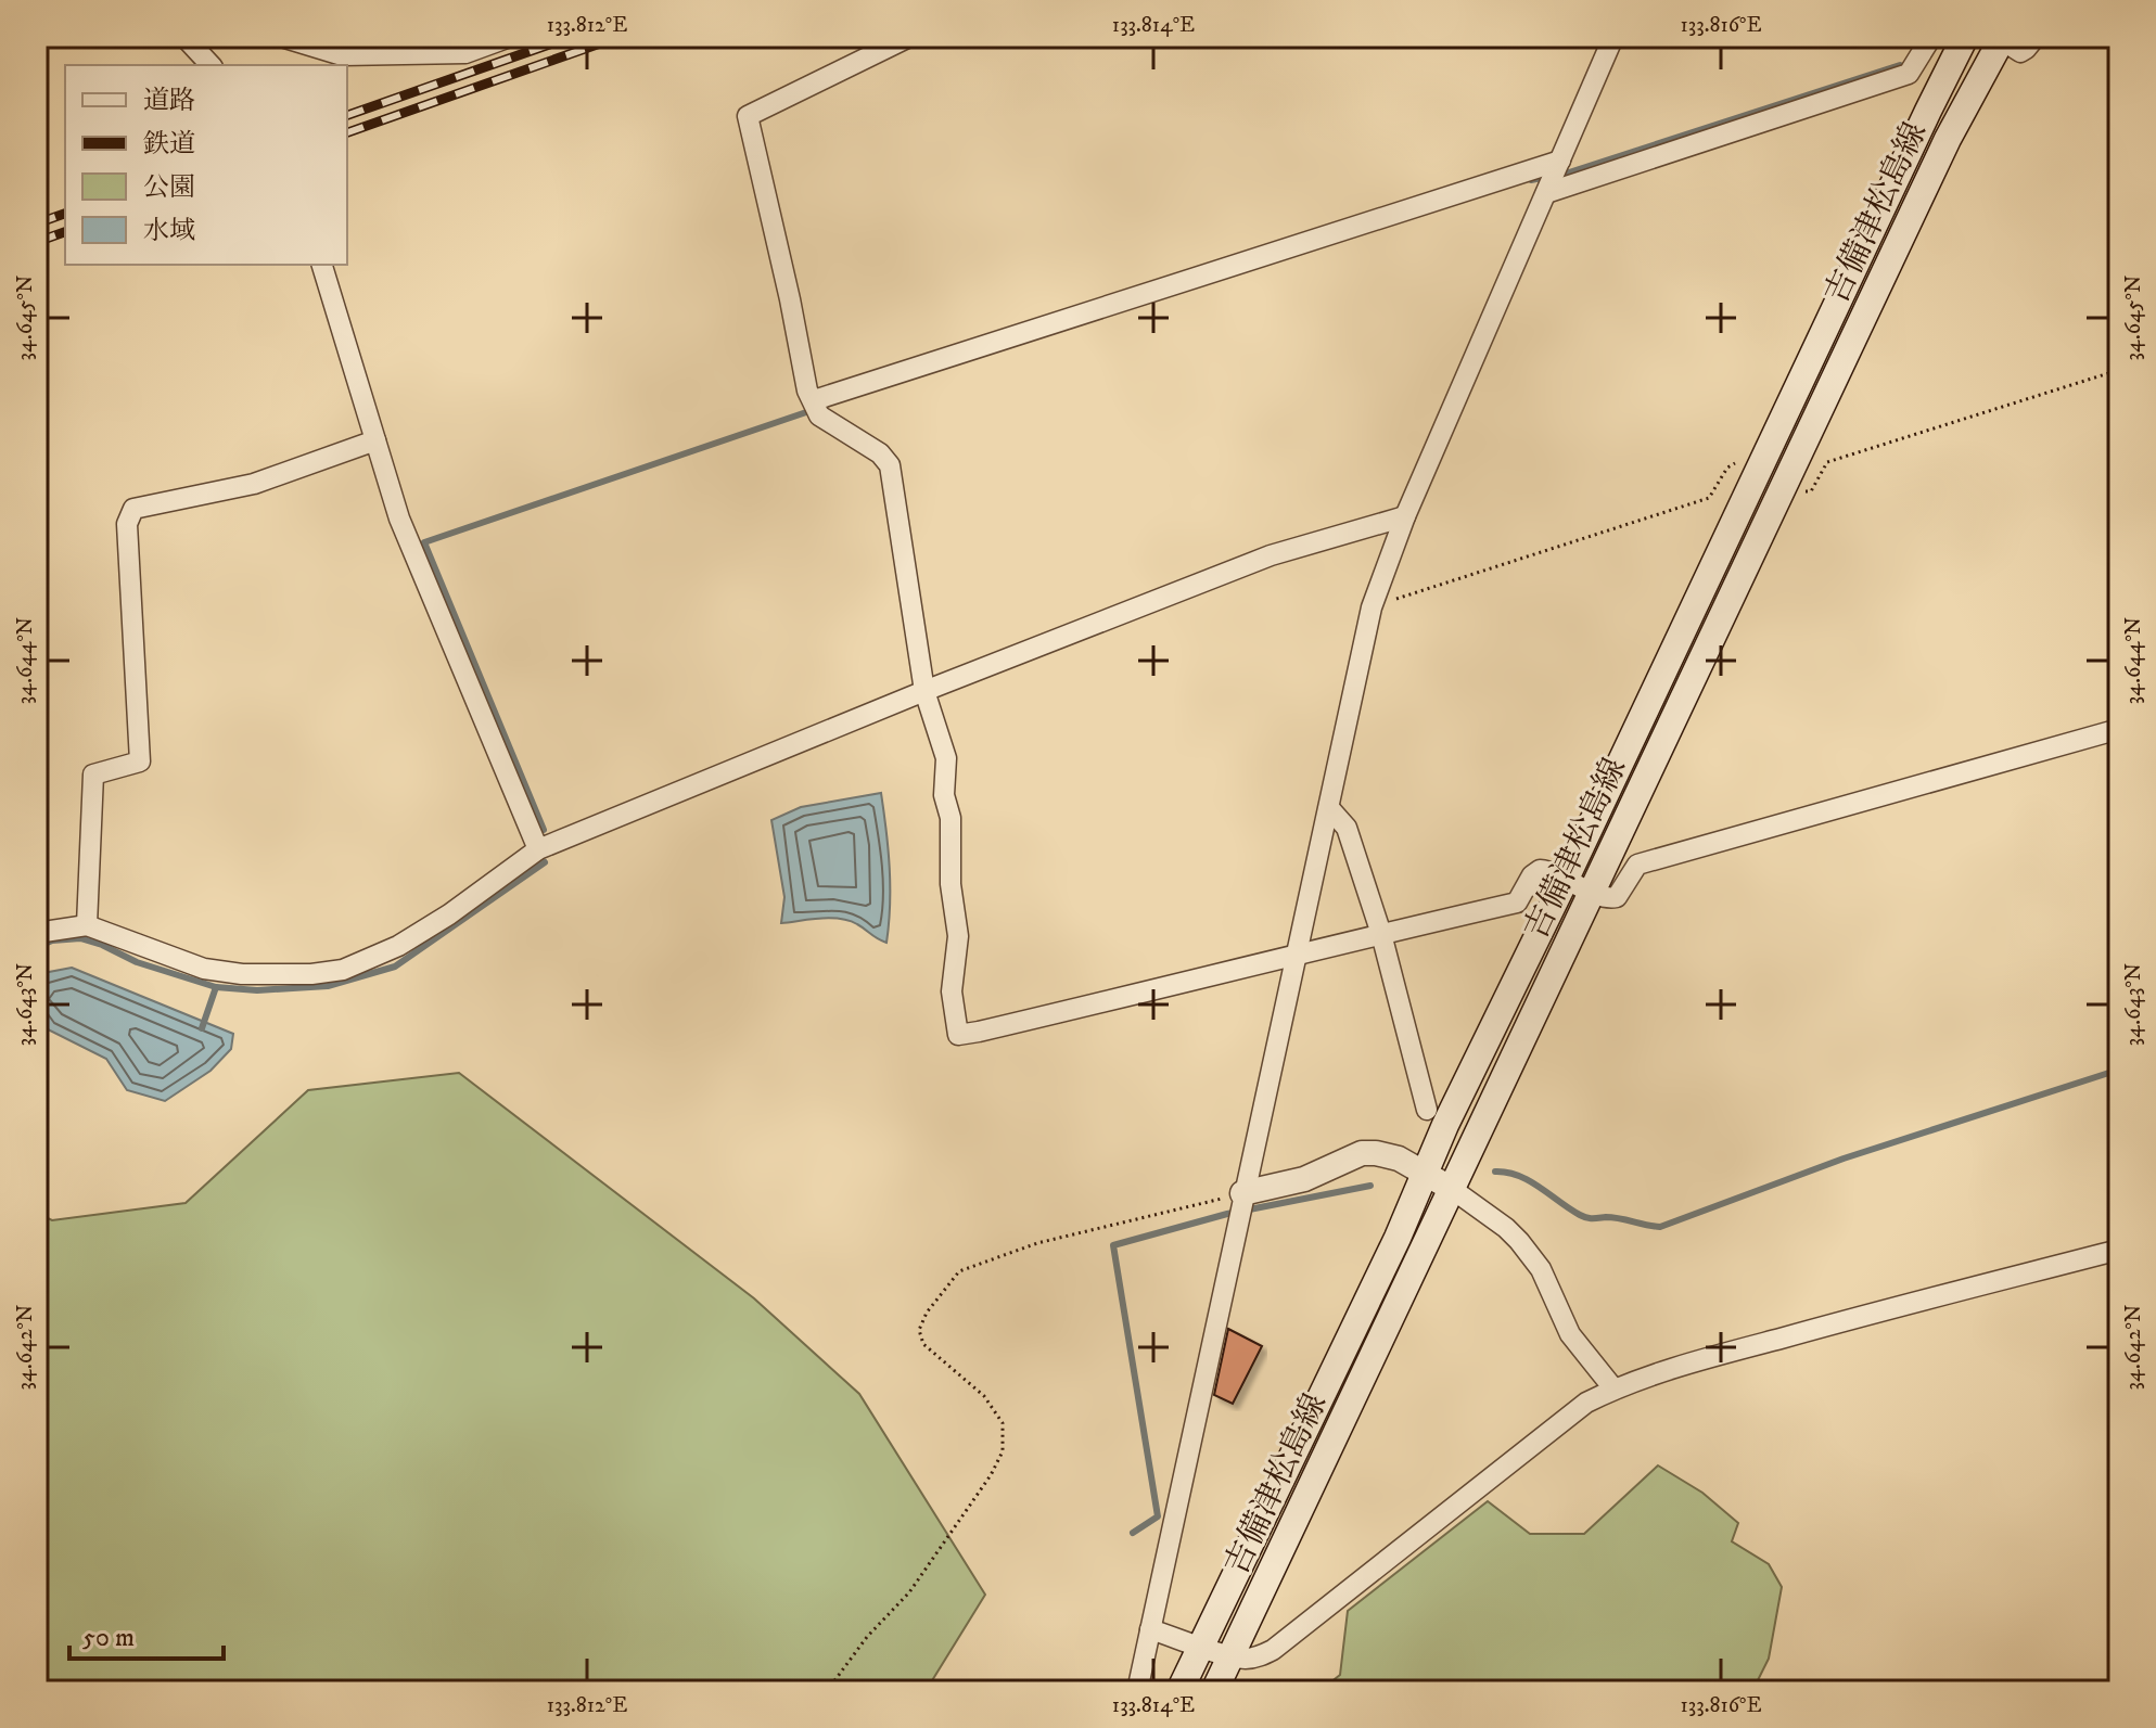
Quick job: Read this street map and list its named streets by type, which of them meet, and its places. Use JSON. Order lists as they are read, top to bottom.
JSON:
{
  "streets": {
    "main road": ["吉備津松島線"]
  },
  "legend": [
    "道路",
    "鉄道",
    "公園",
    "水域"
  ],
  "scale_bar": "50 m",
  "coordinates": [
    "133.812°E",
    "133.814°E",
    "133.816°E",
    "34.645°N",
    "34.644°N",
    "34.643°N",
    "34.642°N"
  ]
}
